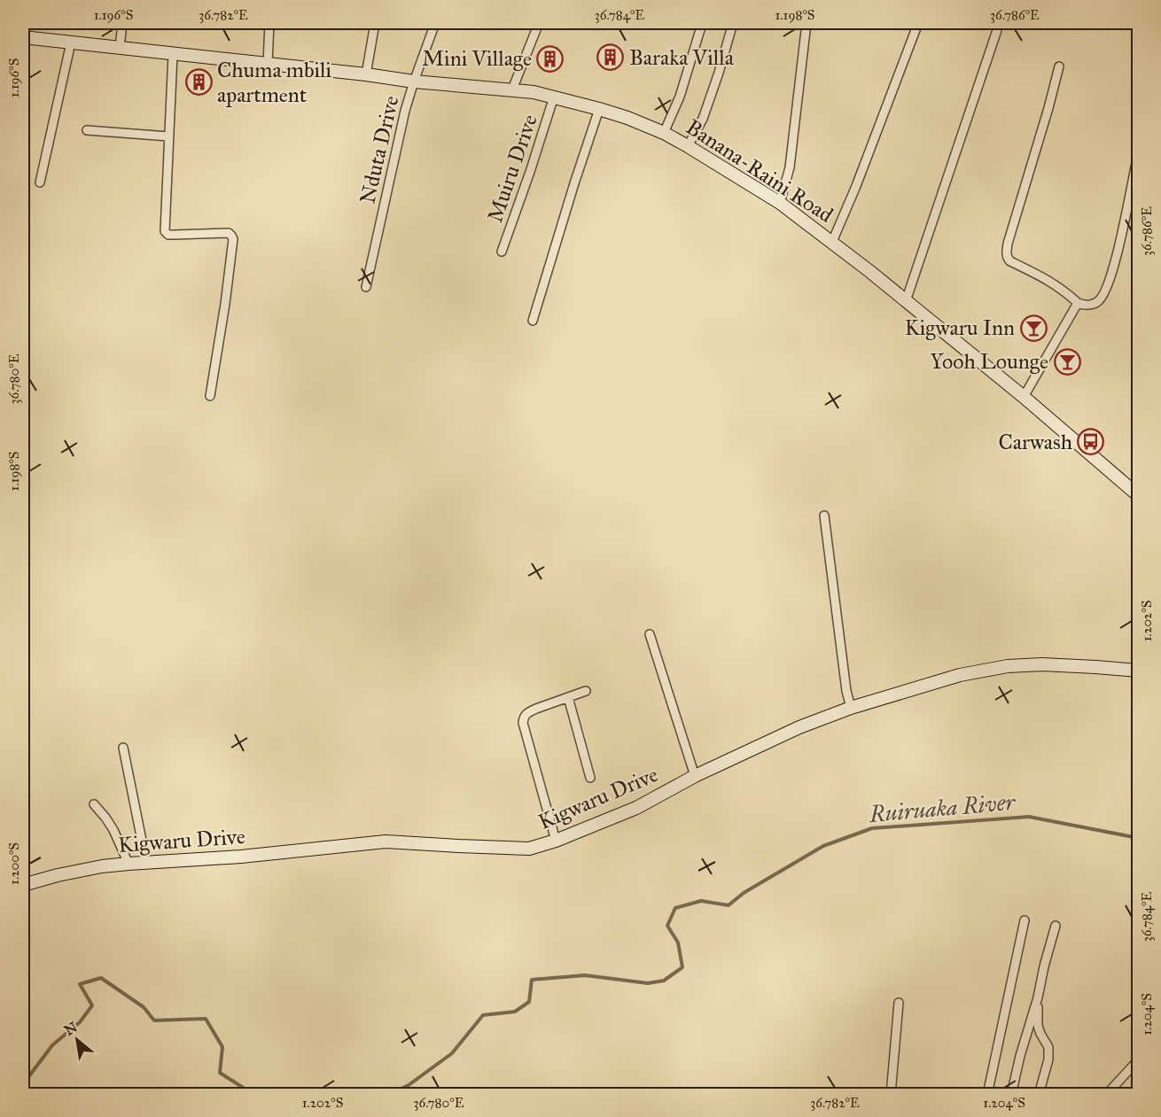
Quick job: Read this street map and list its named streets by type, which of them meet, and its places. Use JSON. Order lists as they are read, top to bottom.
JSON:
{
  "streets": {
    "main road": ["Banana-Raini Road", "Kigwaru Drive"],
    "street": ["Nduta Drive", "Muiru Drive"]
  },
  "crossings": [
    ["Nduta Drive", "Banana-Raini Road"],
    ["Muiru Drive", "Banana-Raini Road"]
  ],
  "water": ["Ruiruaka River"],
  "places": {
    "building": ["Baraka Villa", "Mini Village", "Chuma mbili apartment"],
    "bar": ["Kigwaru Inn", "Yooh Lounge"],
    "bus stop": ["Carwash"]
  },
  "north": "top left",
  "coordinates": [
    "1.196°S",
    "36.782°E",
    "36.784°E",
    "1.198°S",
    "36.786°E",
    "36.780°E",
    "1.202°S",
    "1.200°S",
    "1.204°S"
  ]
}
